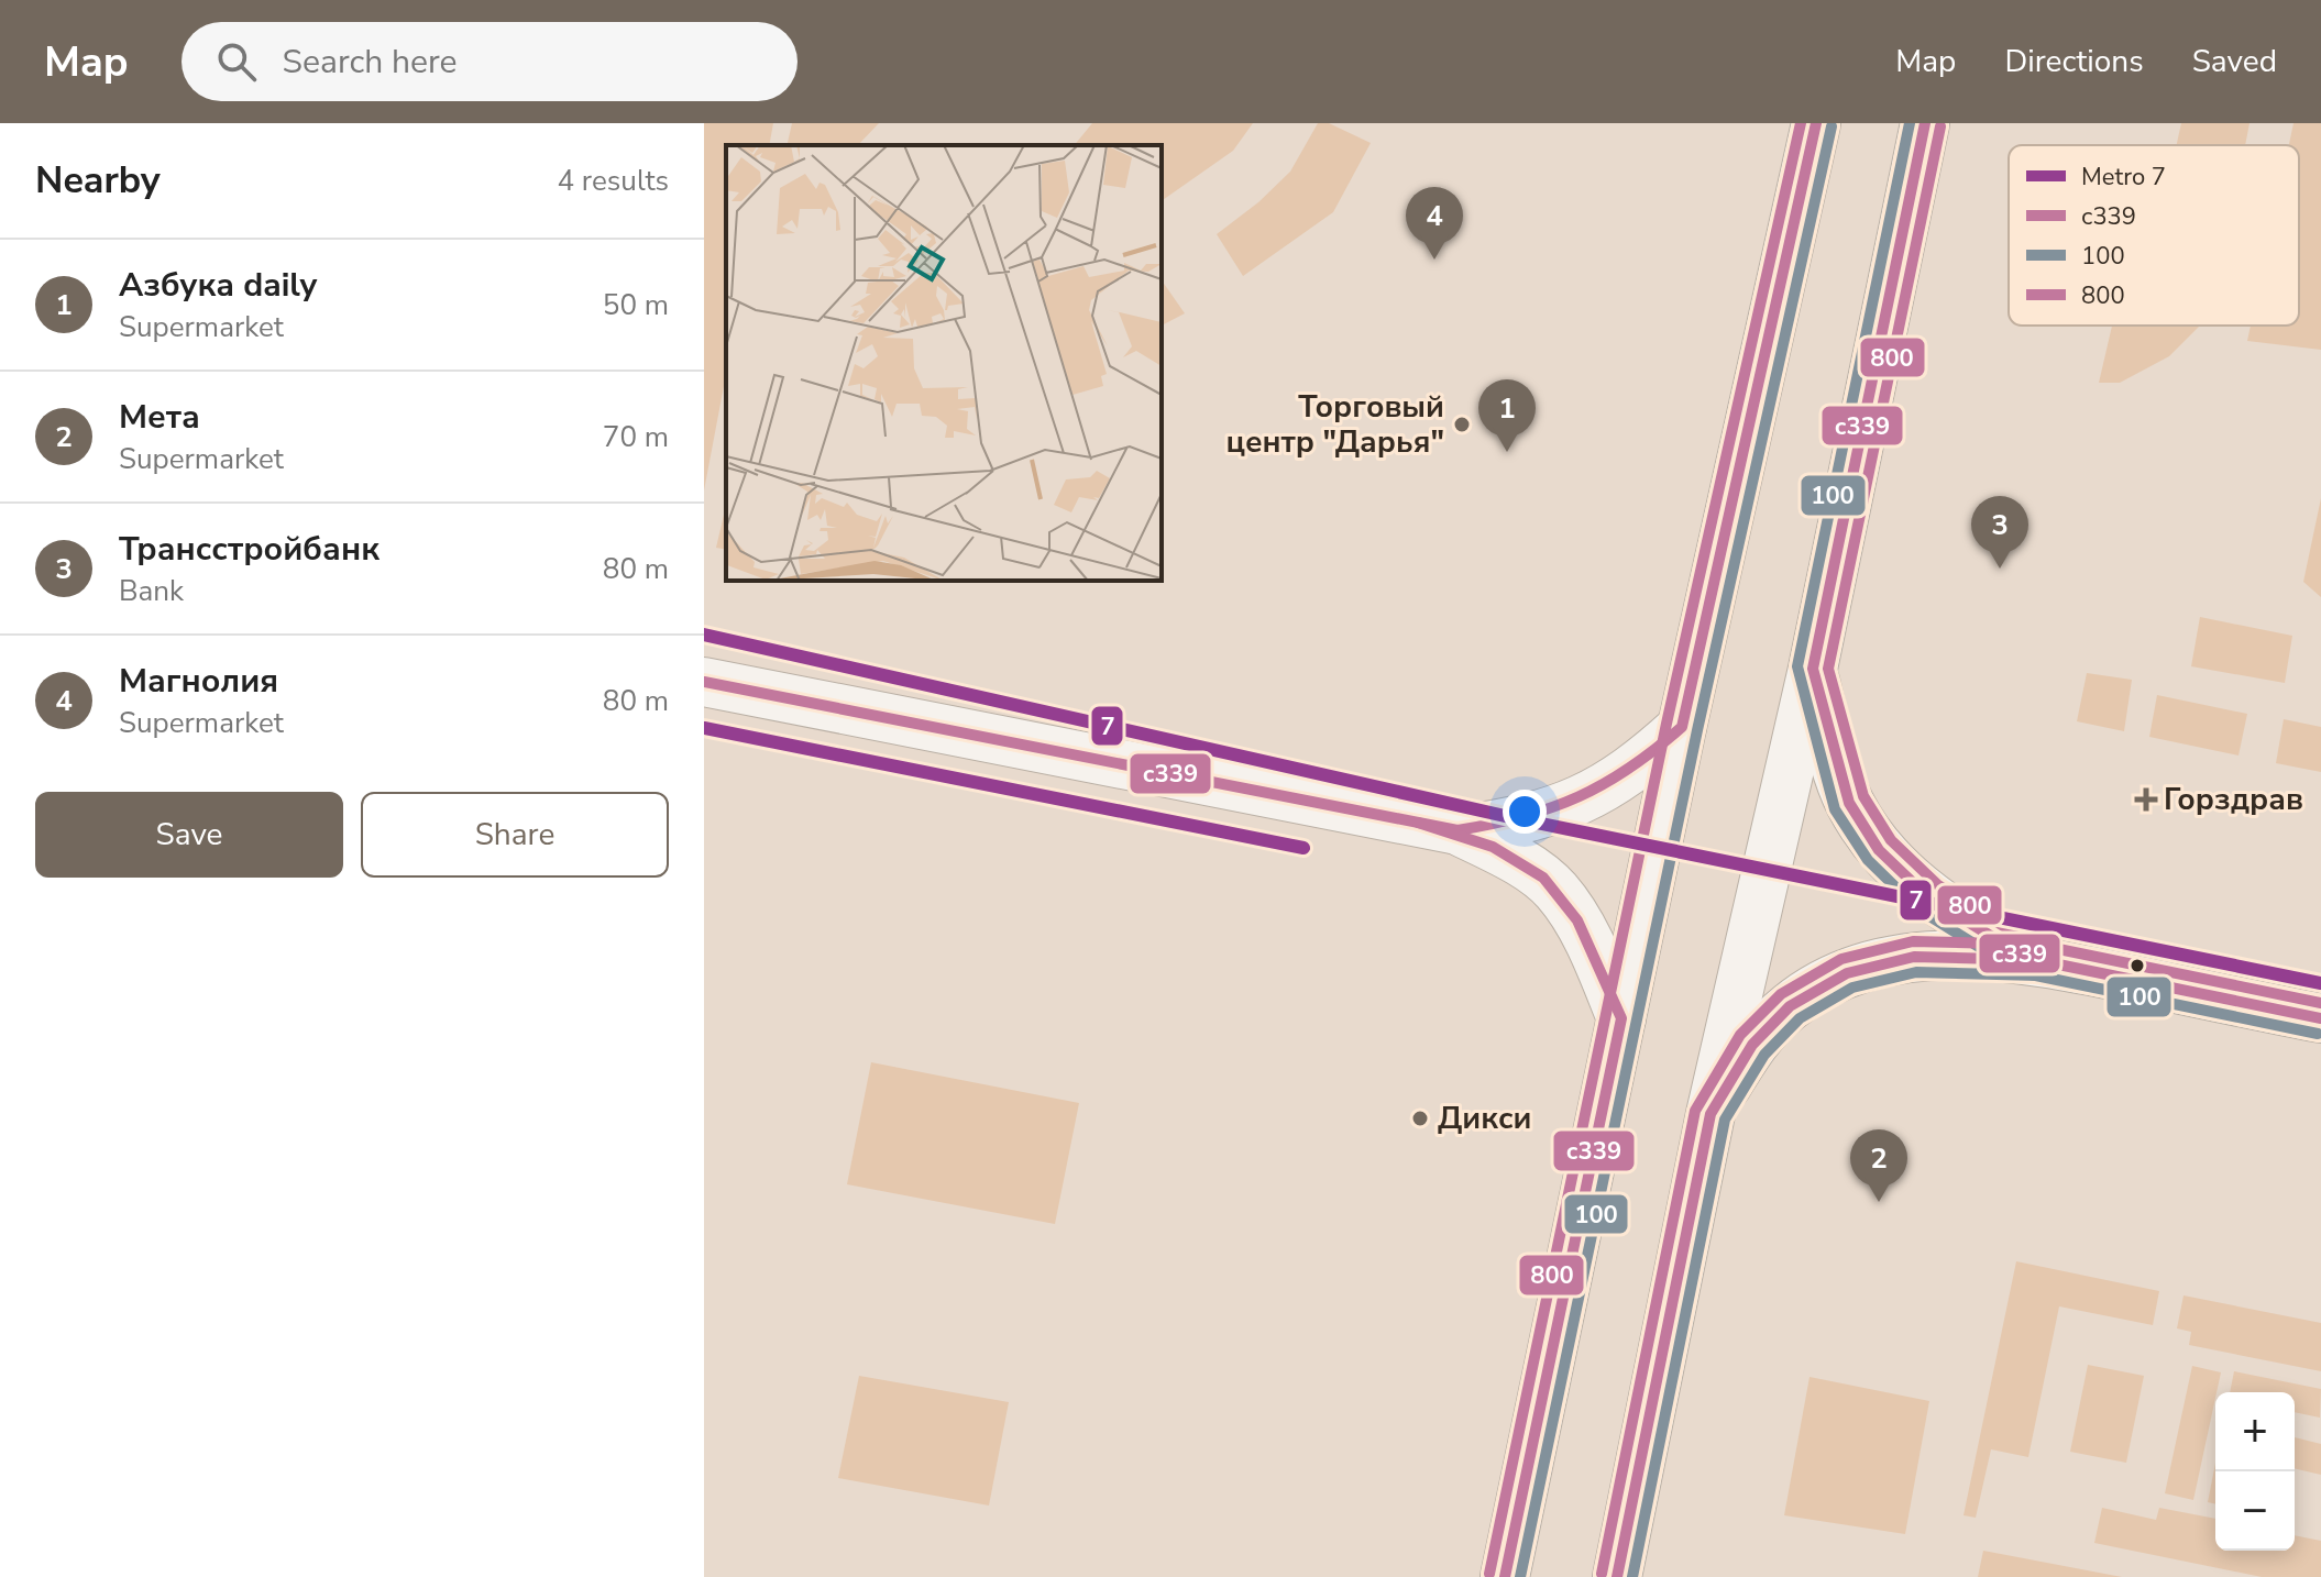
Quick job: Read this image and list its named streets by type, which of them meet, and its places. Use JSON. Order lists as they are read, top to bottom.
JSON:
{
  "places": {
    "other": ["Торговый центр \"Дарья\"", "Дикси"],
    "health": ["Горздрав"]
  },
  "lines": [
    "transit line с339",
    "transit line 100",
    "transit line 800",
    "metro line 7"
  ],
  "legend": [
    "Metro 7",
    "с339",
    "100",
    "800"
  ],
  "page": {
    "header": "Map",
    "search": "Search here",
    "nav": ["Map", "Directions", "Saved"],
    "heading": ["Nearby", "4 results"],
    "pins": [
      "4",
      "1",
      "3",
      "2"
    ],
    "list": [
      {
        "mark": "1",
        "name": "Азбука daily",
        "note": "Supermarket",
        "value": "50 m"
      },
      {
        "mark": "2",
        "name": "Мета",
        "note": "Supermarket",
        "value": "70 m"
      },
      {
        "mark": "3",
        "name": "Трансстройбанк",
        "note": "Bank",
        "value": "80 m"
      },
      {
        "mark": "4",
        "name": "Магнолия",
        "note": "Supermarket",
        "value": "80 m"
      }
    ],
    "buttons": ["Save", "Share"],
    "map_buttons": ["+", "−"]
  }
}
